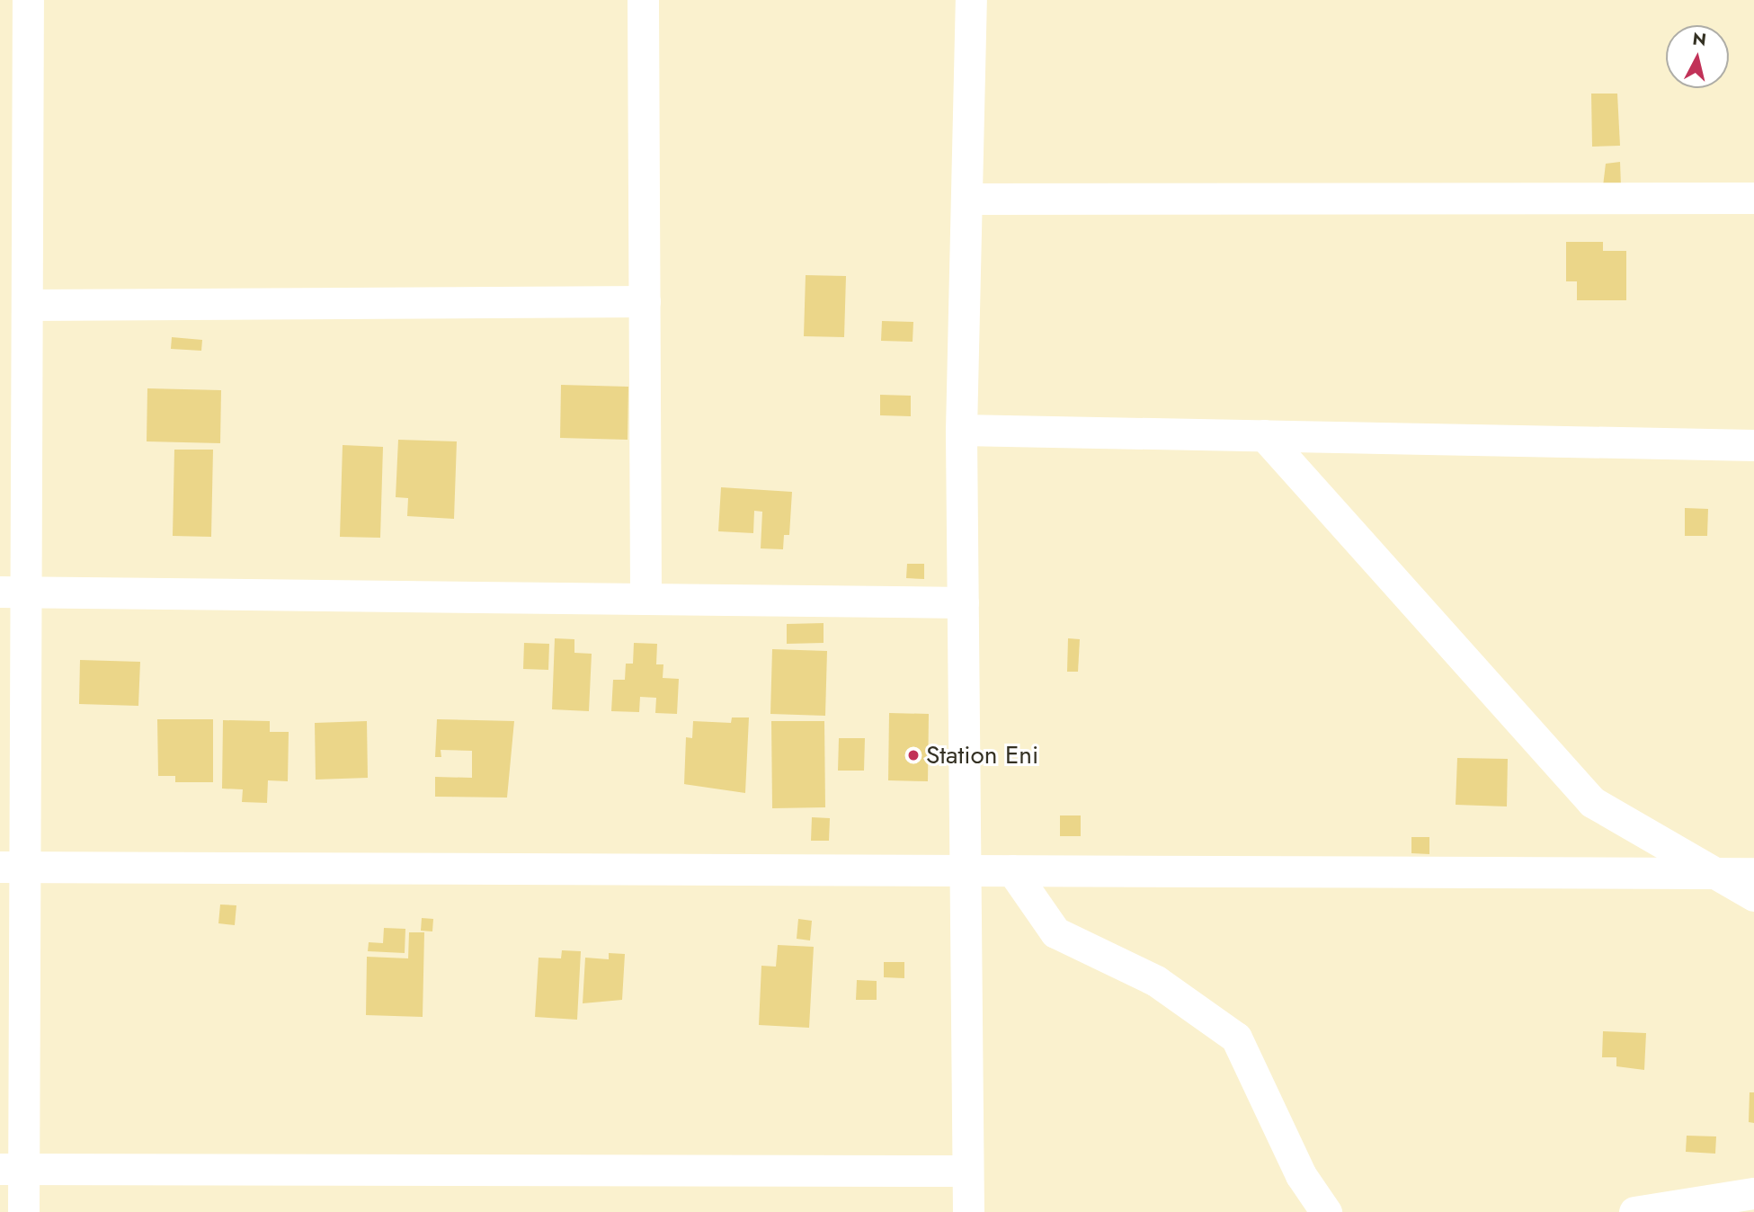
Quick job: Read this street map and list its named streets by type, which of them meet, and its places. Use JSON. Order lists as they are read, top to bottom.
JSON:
{
  "places": ["Station Eni"],
  "north": "top"
}
